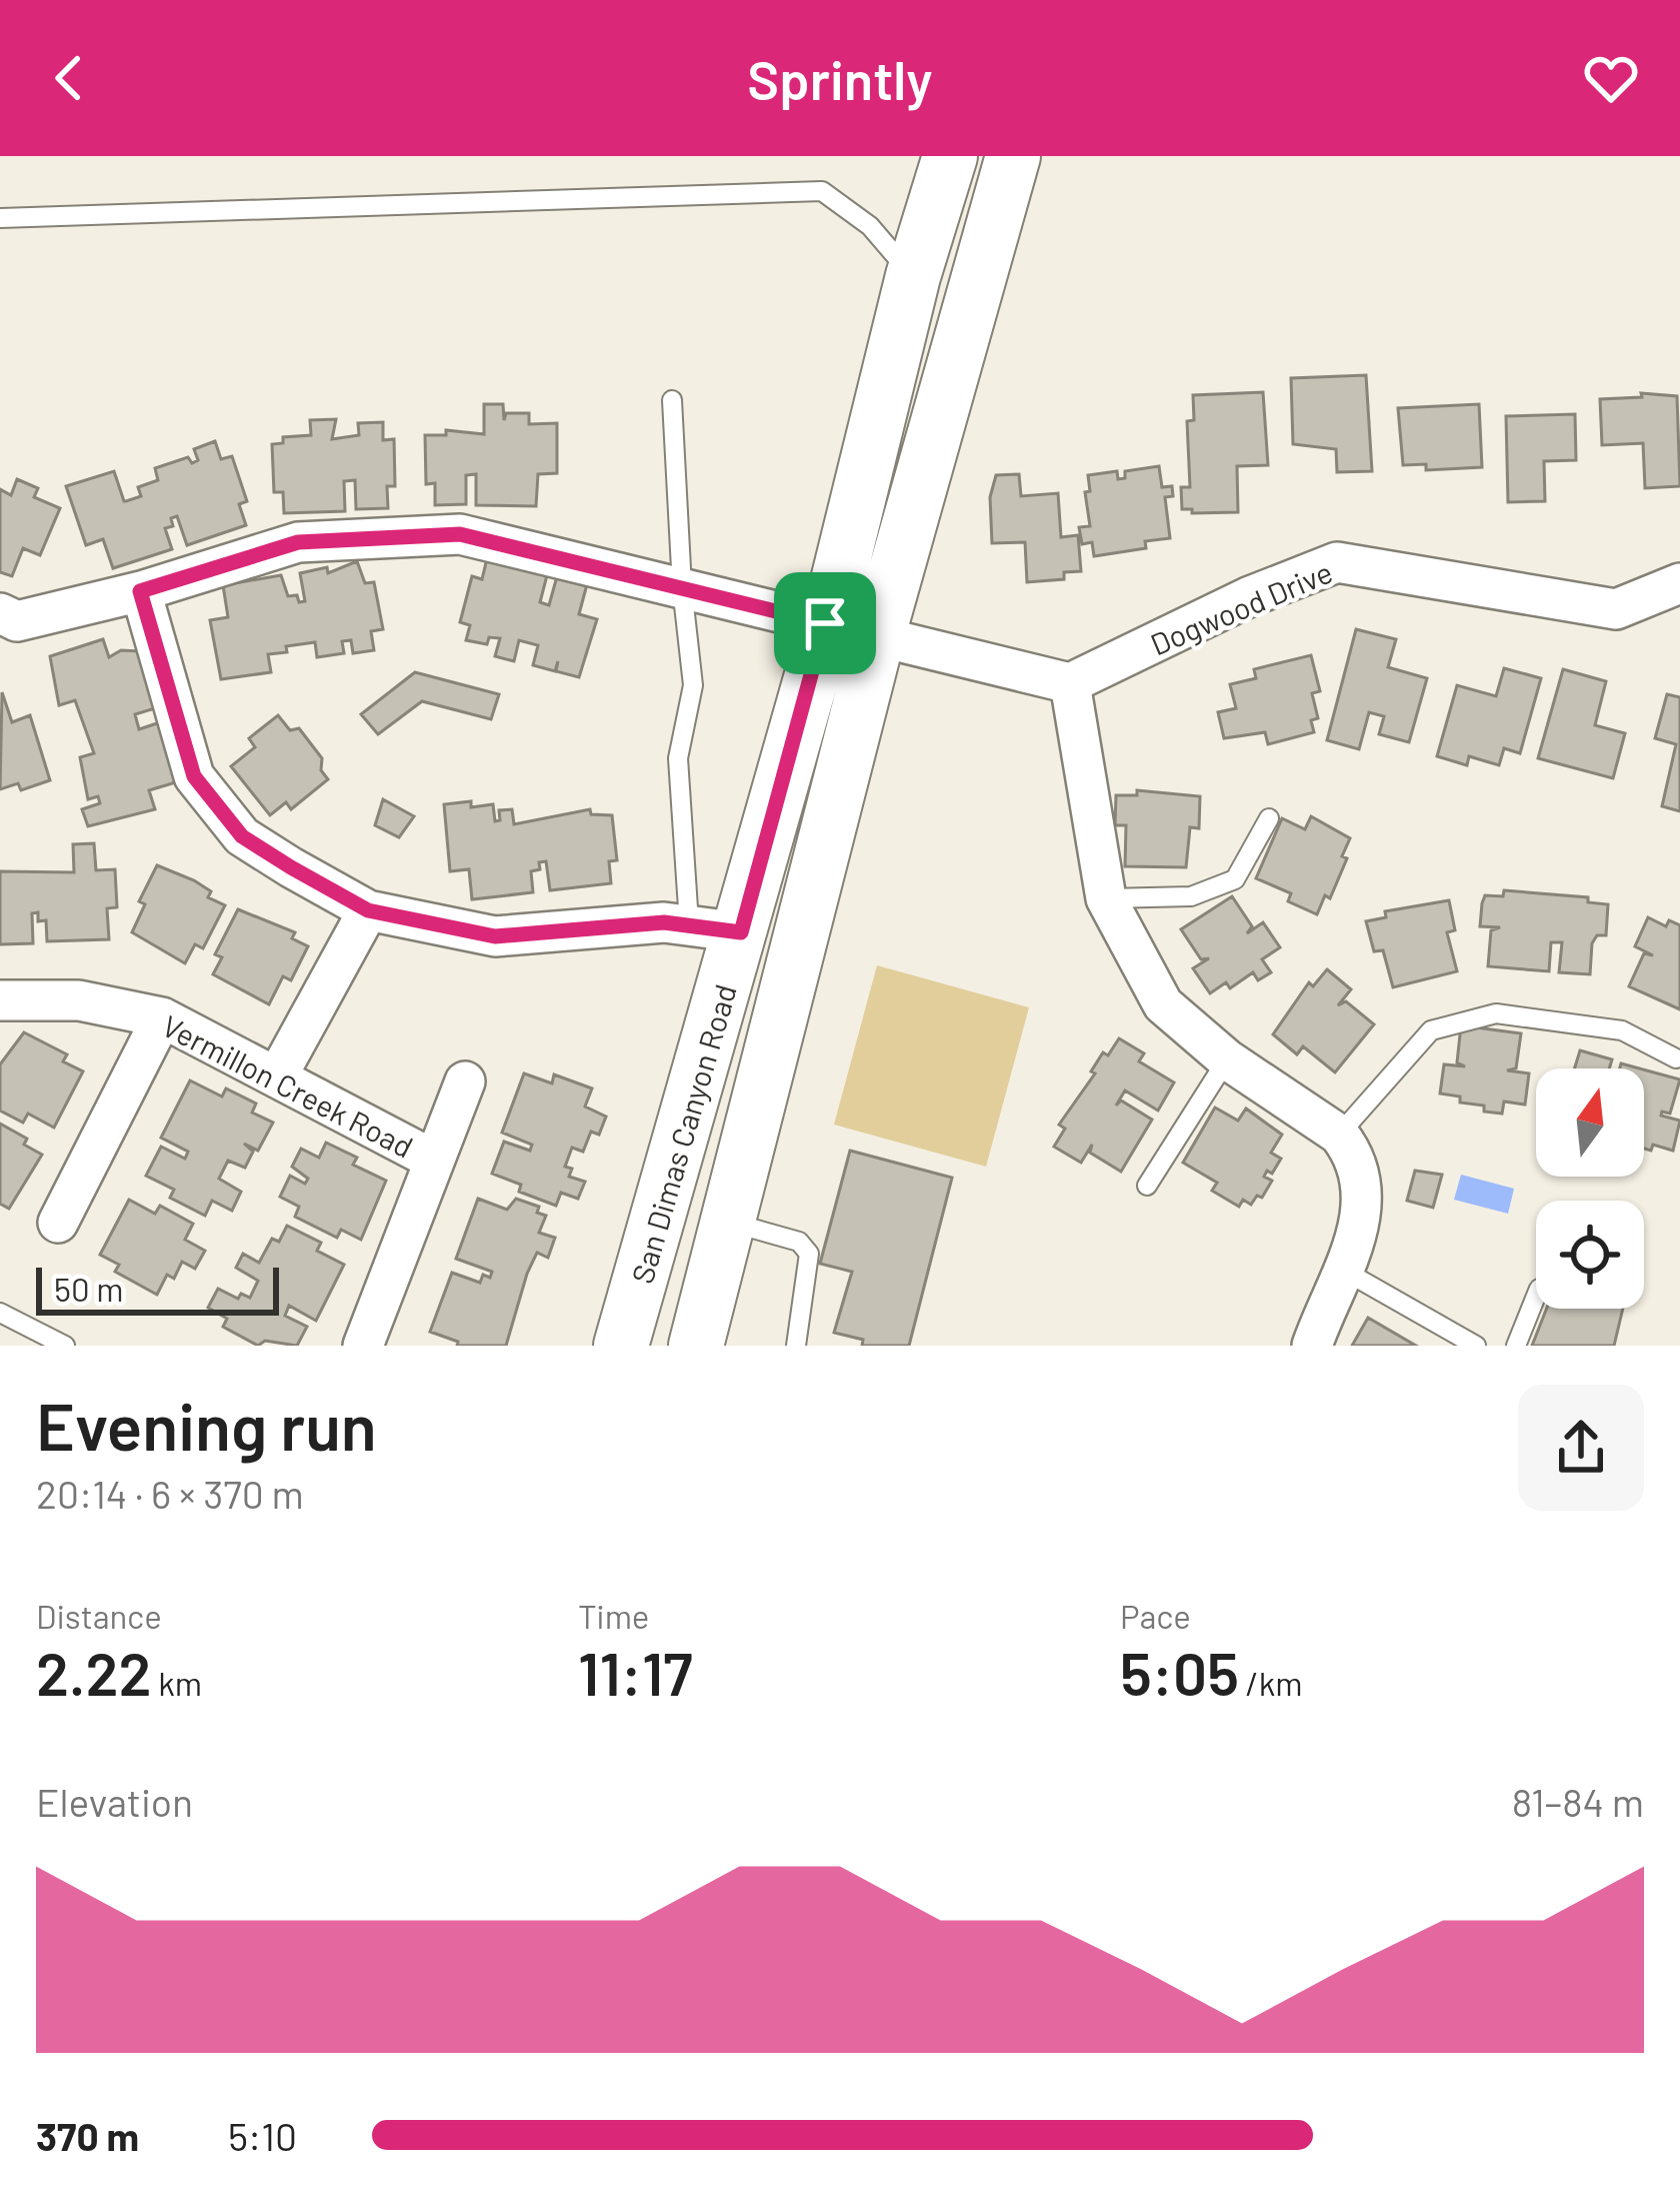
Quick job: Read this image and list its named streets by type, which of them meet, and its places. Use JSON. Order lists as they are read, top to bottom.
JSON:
{
  "streets": {
    "street": ["Dogwood Drive", "Vermillon Creek Road", "San Dimas Canyon Road"]
  },
  "scale_bar": "50 m",
  "north": "top",
  "page": {
    "header": "Sprintly",
    "scale": "50 m",
    "heading": ["Evening run", "20:14 · 6 × 370 m"],
    "stats": [
      ["Distance", "2.22 km"],
      ["Time", "11:17"],
      ["Pace", "5:05 /km"]
    ],
    "chart": ["Elevation", "81–84 m"],
    "list": [
      {
        "name": "370 m",
        "note": "5:10"
      }
    ]
  }
}
